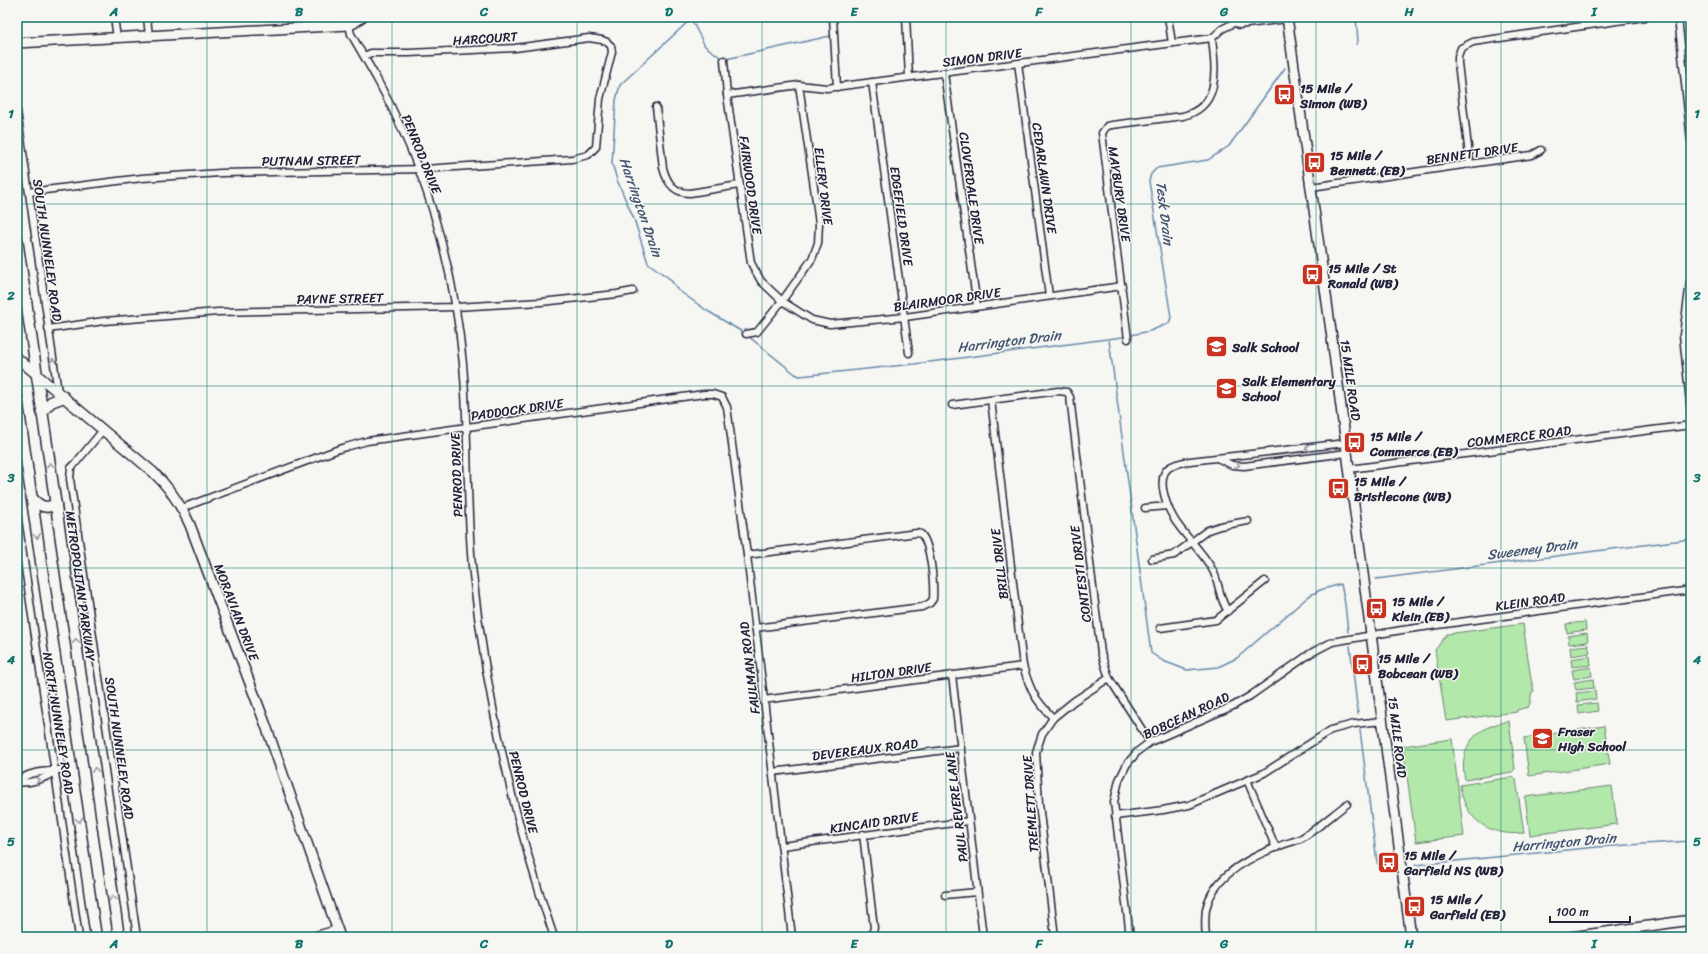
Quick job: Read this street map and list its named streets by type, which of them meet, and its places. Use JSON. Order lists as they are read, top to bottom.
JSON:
{
  "streets": {
    "main road": ["15 MILE ROAD", "METROPOLITAN PARKWAY", "MORAVIAN DRIVE"],
    "street": [
      "HARCOURT",
      "SIMON DRIVE",
      "BENNETT DRIVE",
      "PENROD DRIVE",
      "PUTNAM STREET",
      "CEDARLAWN DRIVE",
      "FAIRWOOD DRIVE",
      "ELLERY DRIVE",
      "CLOVERDALE DRIVE",
      "MAYBURY DRIVE",
      "EDGEFIELD DRIVE",
      "SOUTH NUNNELEY ROAD",
      "PAYNE STREET",
      "BLAIRMOOR DRIVE",
      "PADDOCK DRIVE",
      "COMMERCE ROAD",
      "BRILL DRIVE",
      "CONTESTI DRIVE",
      "KLEIN ROAD",
      "FAULMAN ROAD",
      "HILTON DRIVE",
      "BOBCEAN ROAD",
      "NORTH NUNNELEY ROAD",
      "DEVEREAUX ROAD",
      "TREMLETT DRIVE",
      "PAUL REVERE LANE",
      "KINCAID DRIVE"
    ]
  },
  "crossings": [
    ["HARCOURT", "PENROD DRIVE"],
    ["HARCOURT", "PUTNAM STREET"],
    ["SIMON DRIVE", "CEDARLAWN DRIVE"],
    ["SIMON DRIVE", "FAIRWOOD DRIVE"],
    ["SIMON DRIVE", "ELLERY DRIVE"],
    ["SIMON DRIVE", "CLOVERDALE DRIVE"],
    ["SIMON DRIVE", "MAYBURY DRIVE"],
    ["SIMON DRIVE", "EDGEFIELD DRIVE"],
    ["BENNETT DRIVE", "15 MILE ROAD"],
    ["PENROD DRIVE", "PUTNAM STREET"],
    ["PENROD DRIVE", "PAYNE STREET"],
    ["PENROD DRIVE", "PADDOCK DRIVE"],
    ["PUTNAM STREET", "SOUTH NUNNELEY ROAD"],
    ["CEDARLAWN DRIVE", "BLAIRMOOR DRIVE"],
    ["FAIRWOOD DRIVE", "ELLERY DRIVE"],
    ["FAIRWOOD DRIVE", "BLAIRMOOR DRIVE"],
    ["ELLERY DRIVE", "BLAIRMOOR DRIVE"],
    ["CLOVERDALE DRIVE", "BLAIRMOOR DRIVE"],
    ["MAYBURY DRIVE", "BLAIRMOOR DRIVE"],
    ["EDGEFIELD DRIVE", "BLAIRMOOR DRIVE"],
    ["SOUTH NUNNELEY ROAD", "PAYNE STREET"],
    ["SOUTH NUNNELEY ROAD", "MORAVIAN DRIVE"],
    ["15 MILE ROAD", "COMMERCE ROAD"],
    ["15 MILE ROAD", "KLEIN ROAD"],
    ["15 MILE ROAD", "BOBCEAN ROAD"],
    ["PADDOCK DRIVE", "MORAVIAN DRIVE"],
    ["PADDOCK DRIVE", "FAULMAN ROAD"],
    ["BRILL DRIVE", "CONTESTI DRIVE"],
    ["BRILL DRIVE", "HILTON DRIVE"],
    ["BRILL DRIVE", "TREMLETT DRIVE"],
    ["CONTESTI DRIVE", "BOBCEAN ROAD"],
    ["CONTESTI DRIVE", "TREMLETT DRIVE"],
    ["METROPOLITAN PARKWAY", "MORAVIAN DRIVE"],
    ["KLEIN ROAD", "BOBCEAN ROAD"],
    ["FAULMAN ROAD", "HILTON DRIVE"],
    ["FAULMAN ROAD", "DEVEREAUX ROAD"],
    ["FAULMAN ROAD", "KINCAID DRIVE"],
    ["HILTON DRIVE", "PAUL REVERE LANE"],
    ["DEVEREAUX ROAD", "PAUL REVERE LANE"],
    ["PAUL REVERE LANE", "KINCAID DRIVE"]
  ],
  "water": ["Harrington Drain", "Tesk Drain", "Sweeney Drain"],
  "places": {
    "bus stop": [
      "15 Mile / Simon (WB)",
      "15 Mile / Bennett (EB)",
      "15 Mile / St Ronald (WB)",
      "15 Mile / Commerce (EB)",
      "15 Mile / Bristlecone (WB)",
      "15 Mile / Klein (EB)",
      "15 Mile / Bobcean (WB)",
      "15 Mile / Garfield NS (WB)",
      "15 Mile / Garfield (EB)"
    ],
    "school or university": ["Salk School", "Salk Elementary School", "Fraser High School"]
  },
  "scale_bar": "100 m",
  "grid": {
    "columns": [
      "A",
      "B",
      "C",
      "D",
      "E",
      "F",
      "G",
      "H",
      "I"
    ],
    "rows": [
      "1",
      "2",
      "3",
      "4",
      "5"
    ]
  }
}
